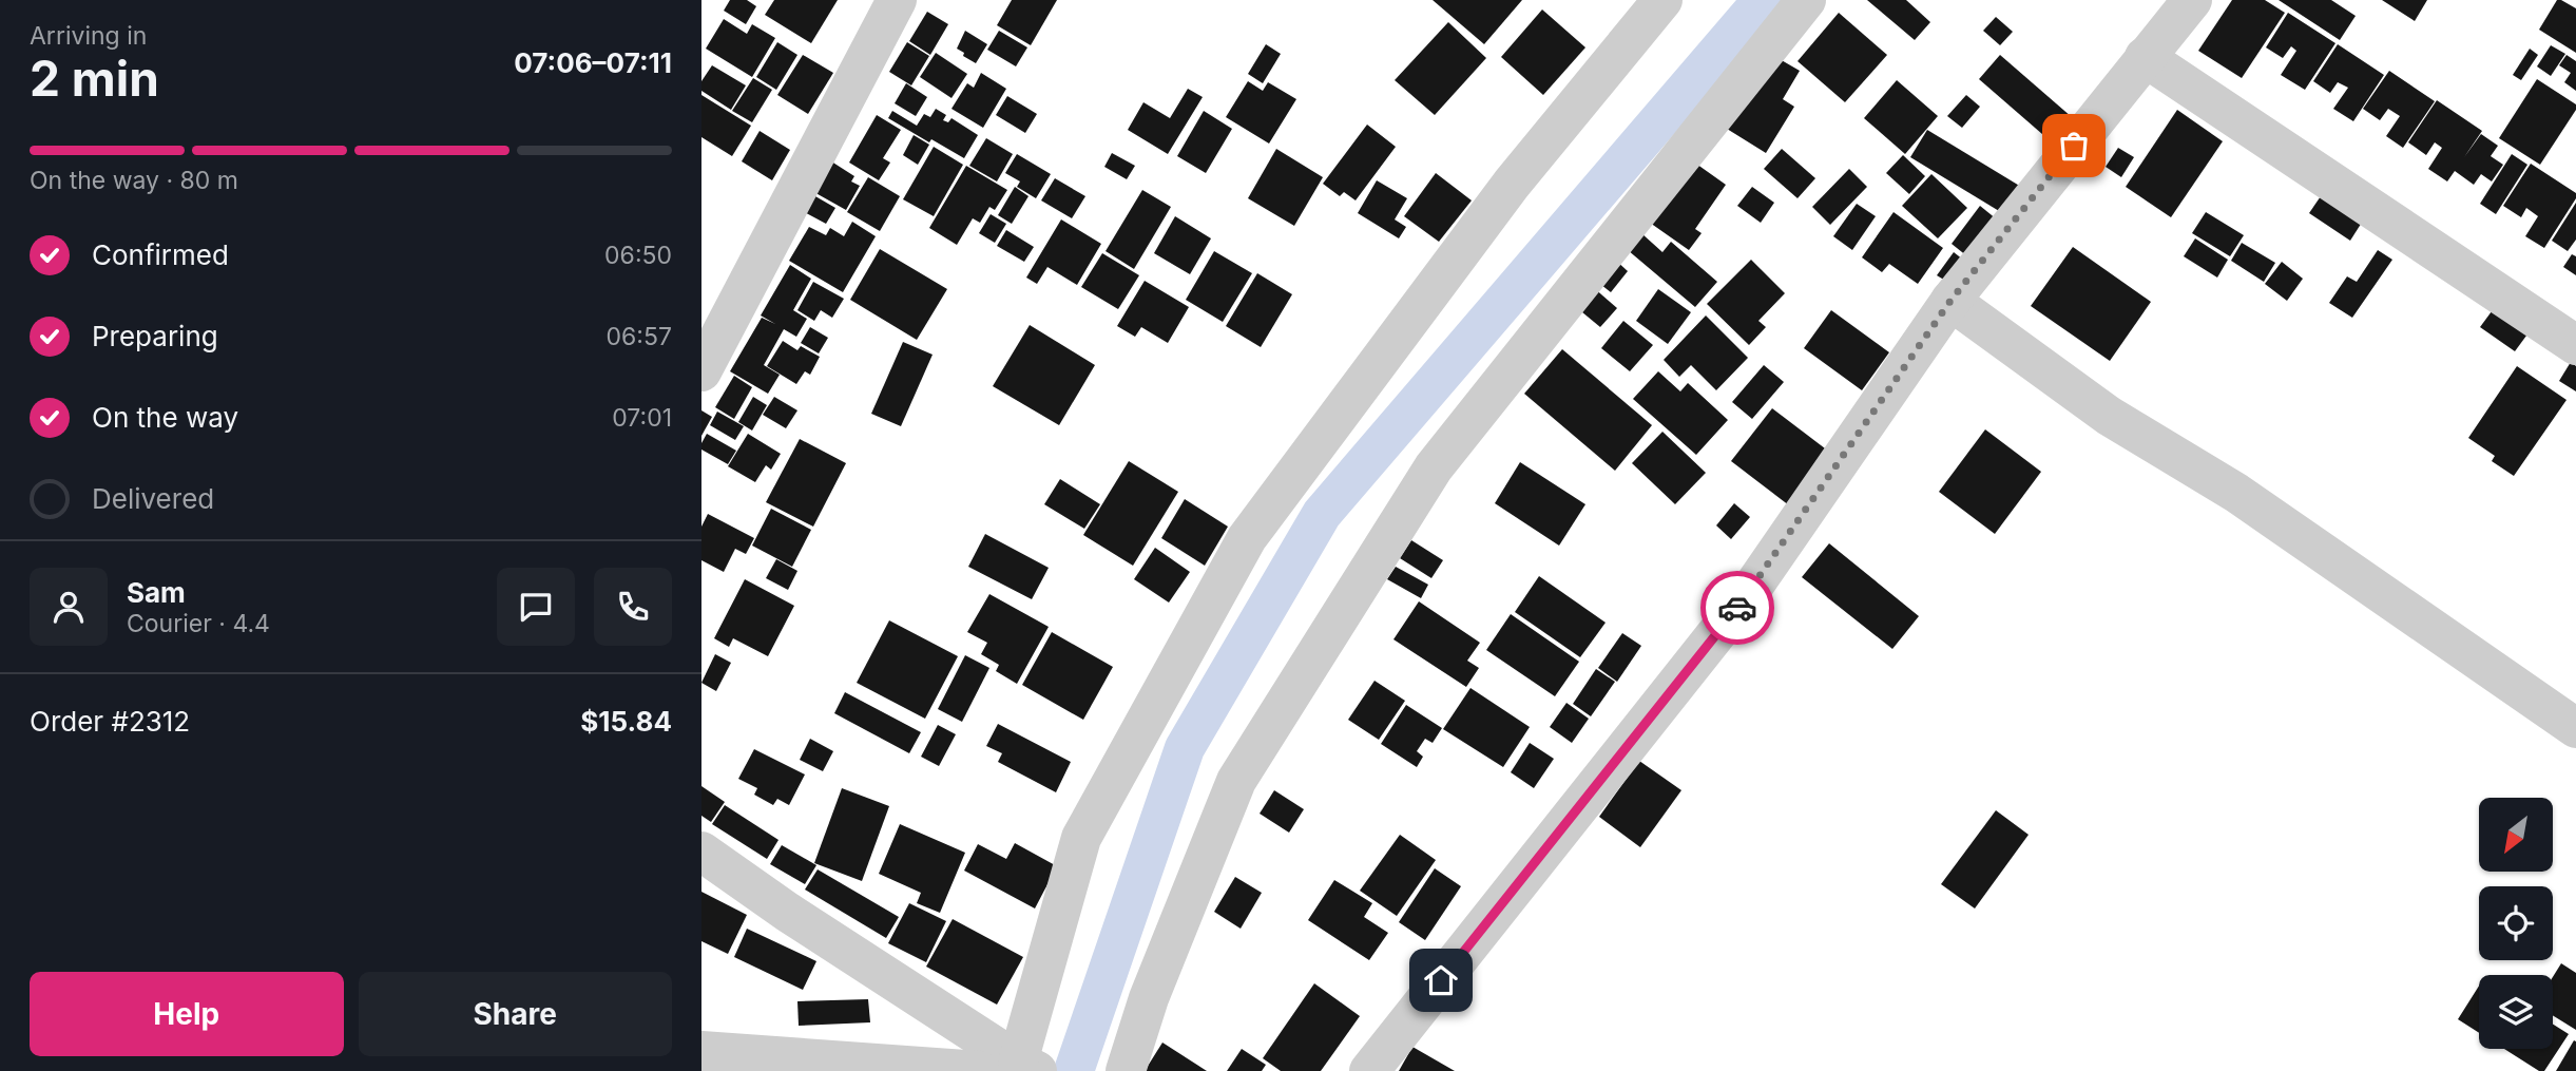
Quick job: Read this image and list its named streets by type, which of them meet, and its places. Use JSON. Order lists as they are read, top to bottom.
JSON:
{
  "north": "bottom left",
  "page": {
    "heading": ["2 min", "Arriving in", "07:06–07:11"],
    "panel": [
      "Sam",
      "Courier · 4.4",
      "Order #2312",
      "$15.84"
    ],
    "bar": "On the way · 80 m",
    "list": [
      ["Confirmed", "06:50"],
      ["Preparing", "06:57"],
      ["On the way", "07:01"],
      "Delivered"
    ],
    "buttons": ["Help", "Share"]
  }
}
